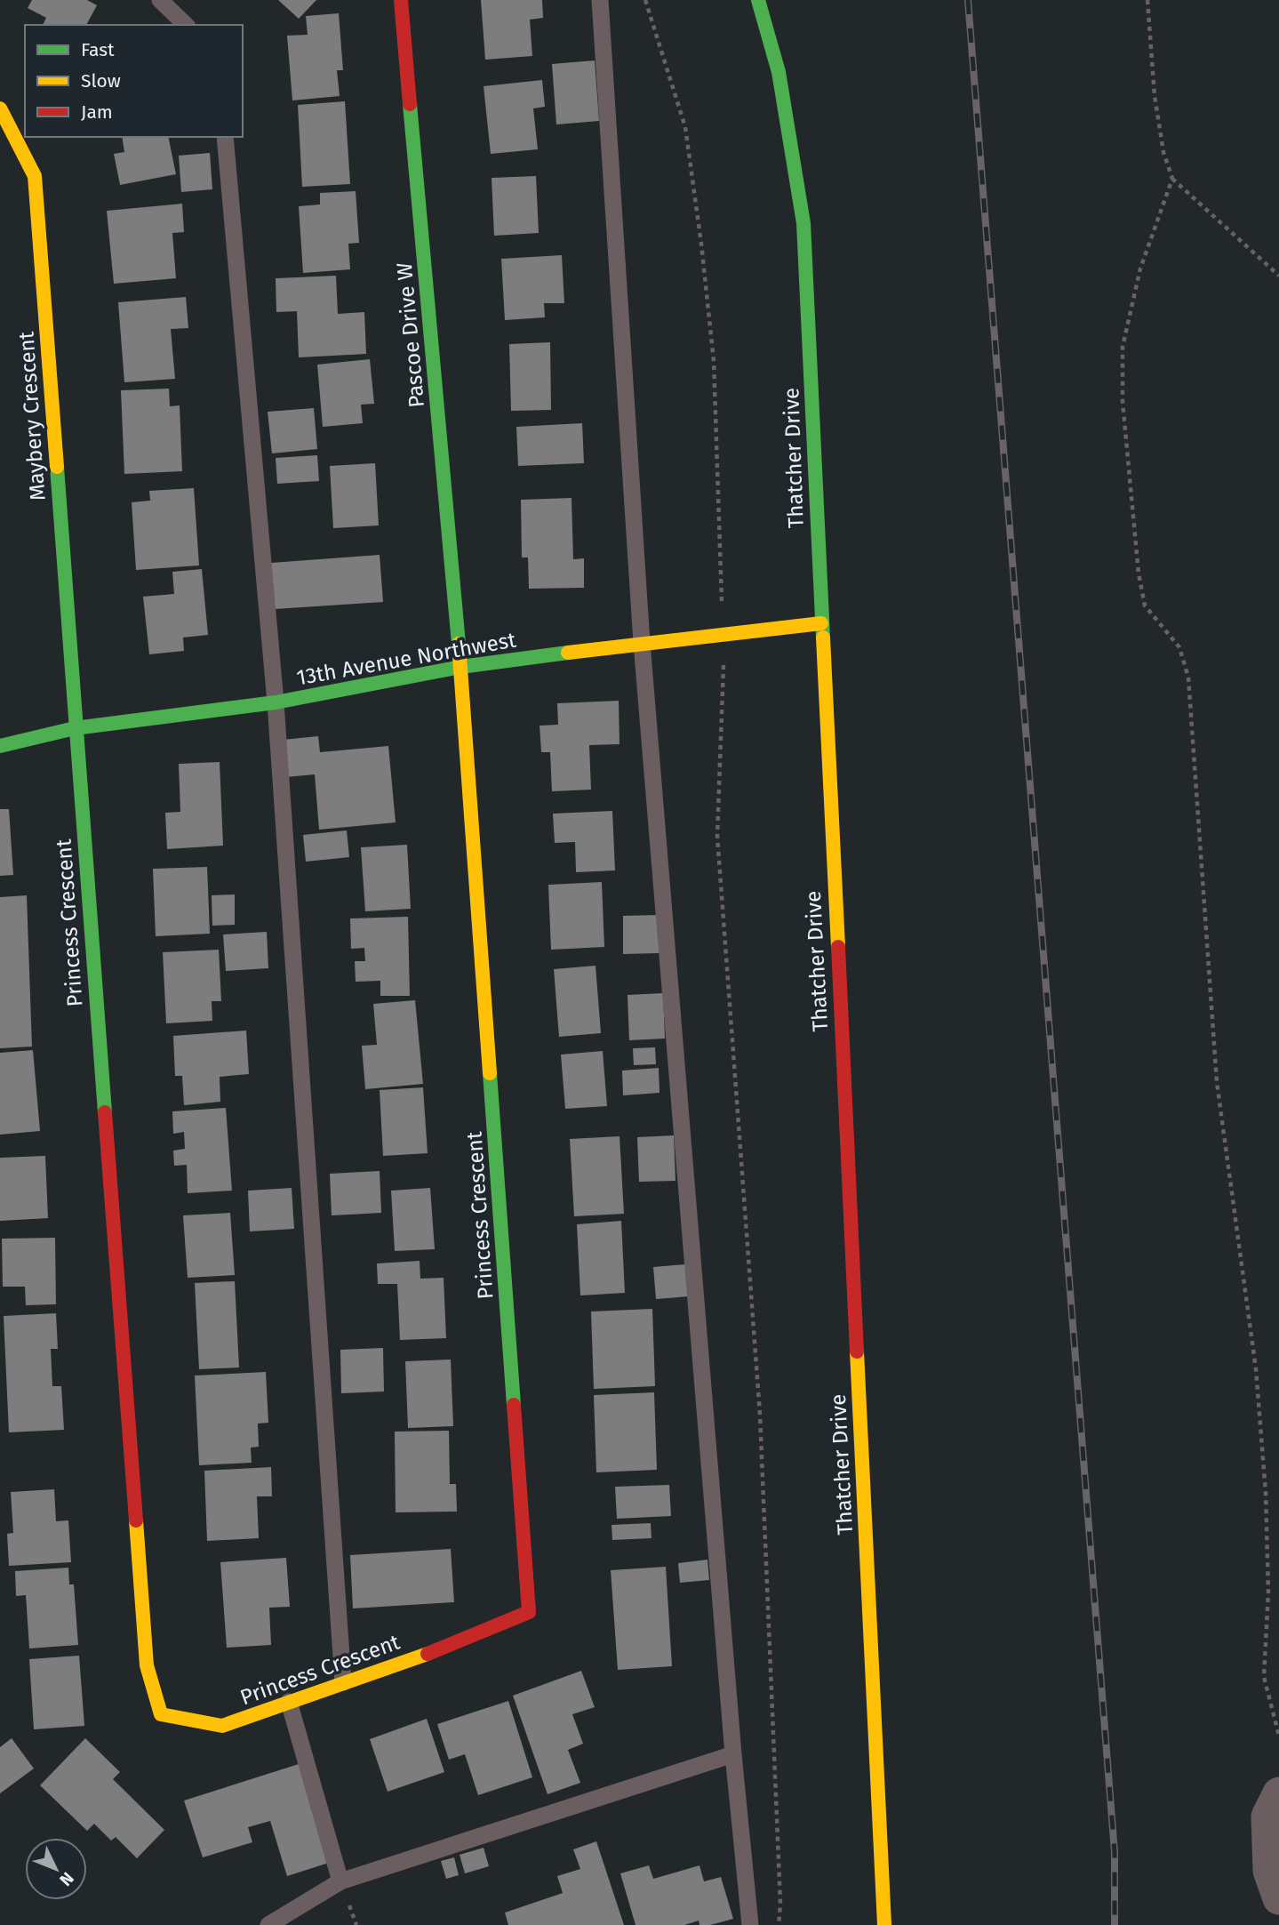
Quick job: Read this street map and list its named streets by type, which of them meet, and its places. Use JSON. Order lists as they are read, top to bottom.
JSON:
{
  "streets": {
    "street": [
      "Pascoe Drive W",
      "Maybery Crescent",
      "Thatcher Drive",
      "13th Avenue Northwest",
      "Princess Crescent"
    ]
  },
  "crossings": [
    ["Pascoe Drive W", "13th Avenue Northwest"],
    ["Pascoe Drive W", "Princess Crescent"],
    ["Maybery Crescent", "13th Avenue Northwest"],
    ["Maybery Crescent", "Princess Crescent"],
    ["Thatcher Drive", "13th Avenue Northwest"],
    ["13th Avenue Northwest", "Princess Crescent"]
  ],
  "legend": ["Fast", "Slow", "Jam"],
  "north": "bottom right"
}
